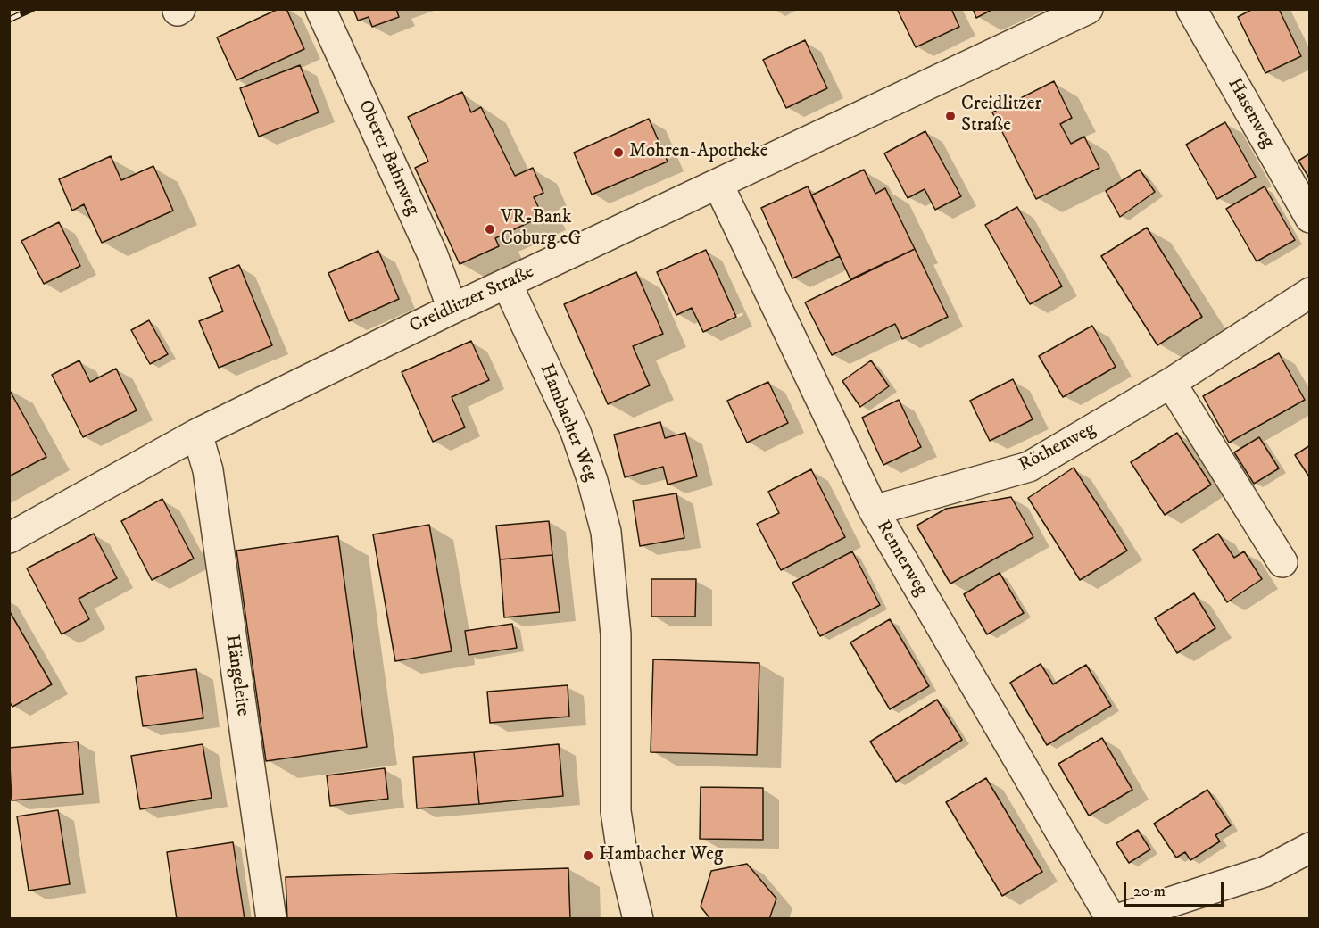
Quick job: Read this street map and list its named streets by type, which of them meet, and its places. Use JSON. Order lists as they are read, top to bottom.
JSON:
{
  "streets": {
    "street": [
      "Hasenweg",
      "Oberer Bahnweg",
      "Creidlitzer Straße",
      "Hambacher Weg",
      "Röthenweg",
      "Rennerweg",
      "Hängeleite"
    ]
  },
  "crossings": [
    ["Oberer Bahnweg", "Creidlitzer Straße"],
    ["Creidlitzer Straße", "Hambacher Weg"],
    ["Creidlitzer Straße", "Rennerweg"],
    ["Creidlitzer Straße", "Hängeleite"],
    ["Röthenweg", "Rennerweg"]
  ],
  "places": [
    "Creidlitzer Straße",
    "Mohren-Apotheke",
    "VR-Bank Coburg eG",
    "Hambacher Weg"
  ],
  "scale_bar": "20 m"
}
